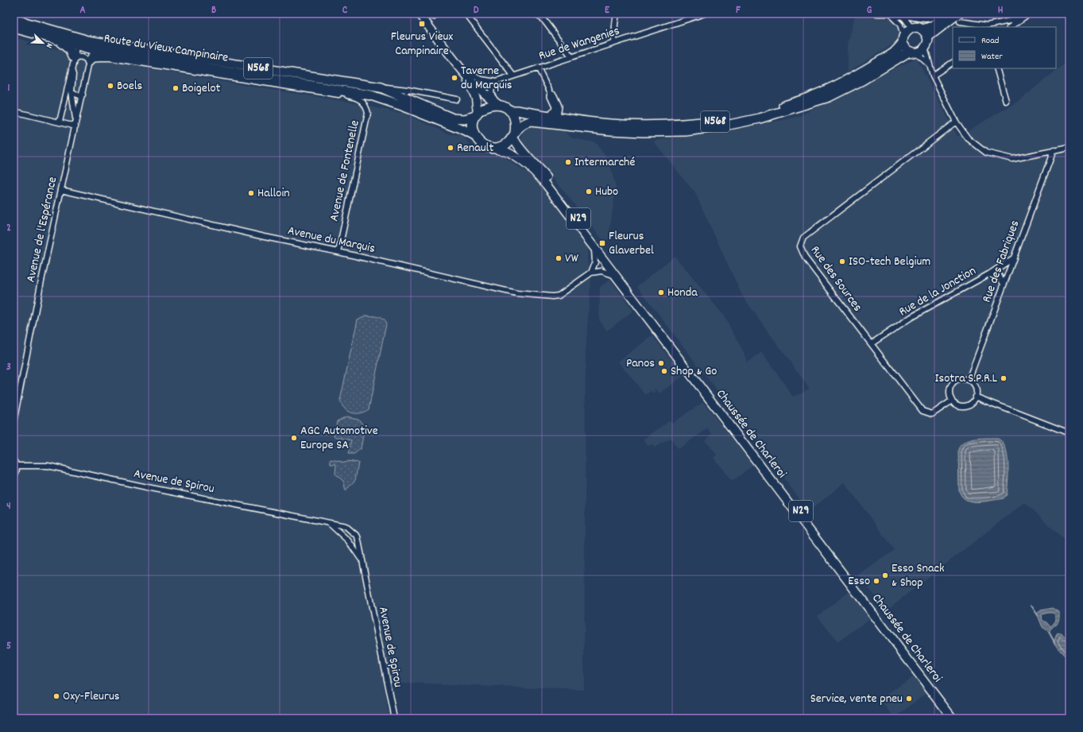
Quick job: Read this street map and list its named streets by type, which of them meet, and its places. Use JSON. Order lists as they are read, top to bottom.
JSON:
{
  "streets": {
    "highway": ["Route du Vieux Campinaire", "N568"],
    "main road": ["N29", "Chaussée de Charleroi"],
    "street": [
      "Rue de Wangenies",
      "Avenue de Fontenelle",
      "Avenue de l'Espérance",
      "Avenue du Marquis",
      "Rue des Fabriques",
      "Rue des Sources",
      "Rue de la Jonction",
      "Avenue de Spirou"
    ]
  },
  "crossings": [
    ["Route du Vieux Campinaire", "N568"],
    ["Route du Vieux Campinaire", "Chaussée de Charleroi"],
    ["N568", "Chaussée de Charleroi"],
    ["Avenue de Fontenelle", "Avenue de l'Espérance"],
    ["Avenue de Fontenelle", "Avenue du Marquis"],
    ["Avenue de l'Espérance", "Avenue du Marquis"],
    ["Rue des Fabriques", "Rue des Sources"],
    ["Rue des Fabriques", "Rue de la Jonction"],
    ["Rue des Sources", "Rue de la Jonction"]
  ],
  "places": {
    "transit": ["Fleurus Vieux Campinaire", "Fleurus Glaverbel"],
    "other": [
      "Taverne du Marquis",
      "Boels",
      "Boigelot",
      "Renault",
      "Intermarché",
      "Hubo",
      "Halloin",
      "VW",
      "ISO-tech Belgium",
      "Honda",
      "Panos",
      "Shop & Go",
      "Isotra S.P.R.L",
      "AGC Automotive Europe SA",
      "Esso Snack & Shop",
      "Esso",
      "Oxy-Fleurus",
      "Service, vente pneu"
    ]
  },
  "legend": ["Road", "Water"],
  "north": "bottom right",
  "grid": {
    "columns": [
      "A",
      "B",
      "C",
      "D",
      "E",
      "F",
      "G",
      "H"
    ],
    "rows": [
      "1",
      "2",
      "3",
      "4",
      "5"
    ]
  }
}
